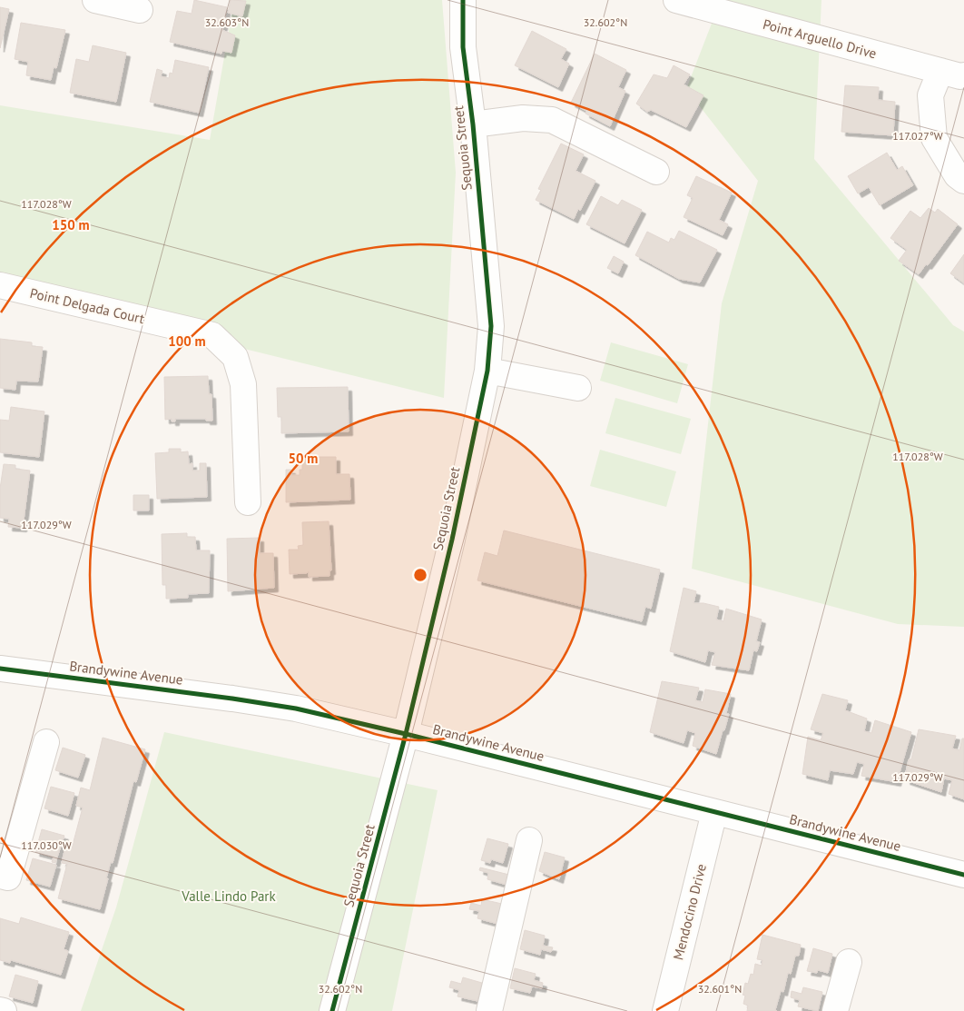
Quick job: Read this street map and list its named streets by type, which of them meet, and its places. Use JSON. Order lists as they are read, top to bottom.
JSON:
{
  "streets": {
    "street": [
      "Point Arguello Drive",
      "Sequoia Street",
      "Point Delgada Court",
      "Brandywine Avenue",
      "Mendocino Drive"
    ]
  },
  "crossings": [
    ["Sequoia Street", "Brandywine Avenue"],
    ["Brandywine Avenue", "Mendocino Drive"]
  ],
  "parks": ["Valle Lindo Park"],
  "coordinates": [
    "32.603°N",
    "32.602°N",
    "117.027°W",
    "117.028°W",
    "117.029°W",
    "117.030°W",
    "32.601°N"
  ],
  "rings": ["150 m", "100 m", "50 m"]
}
